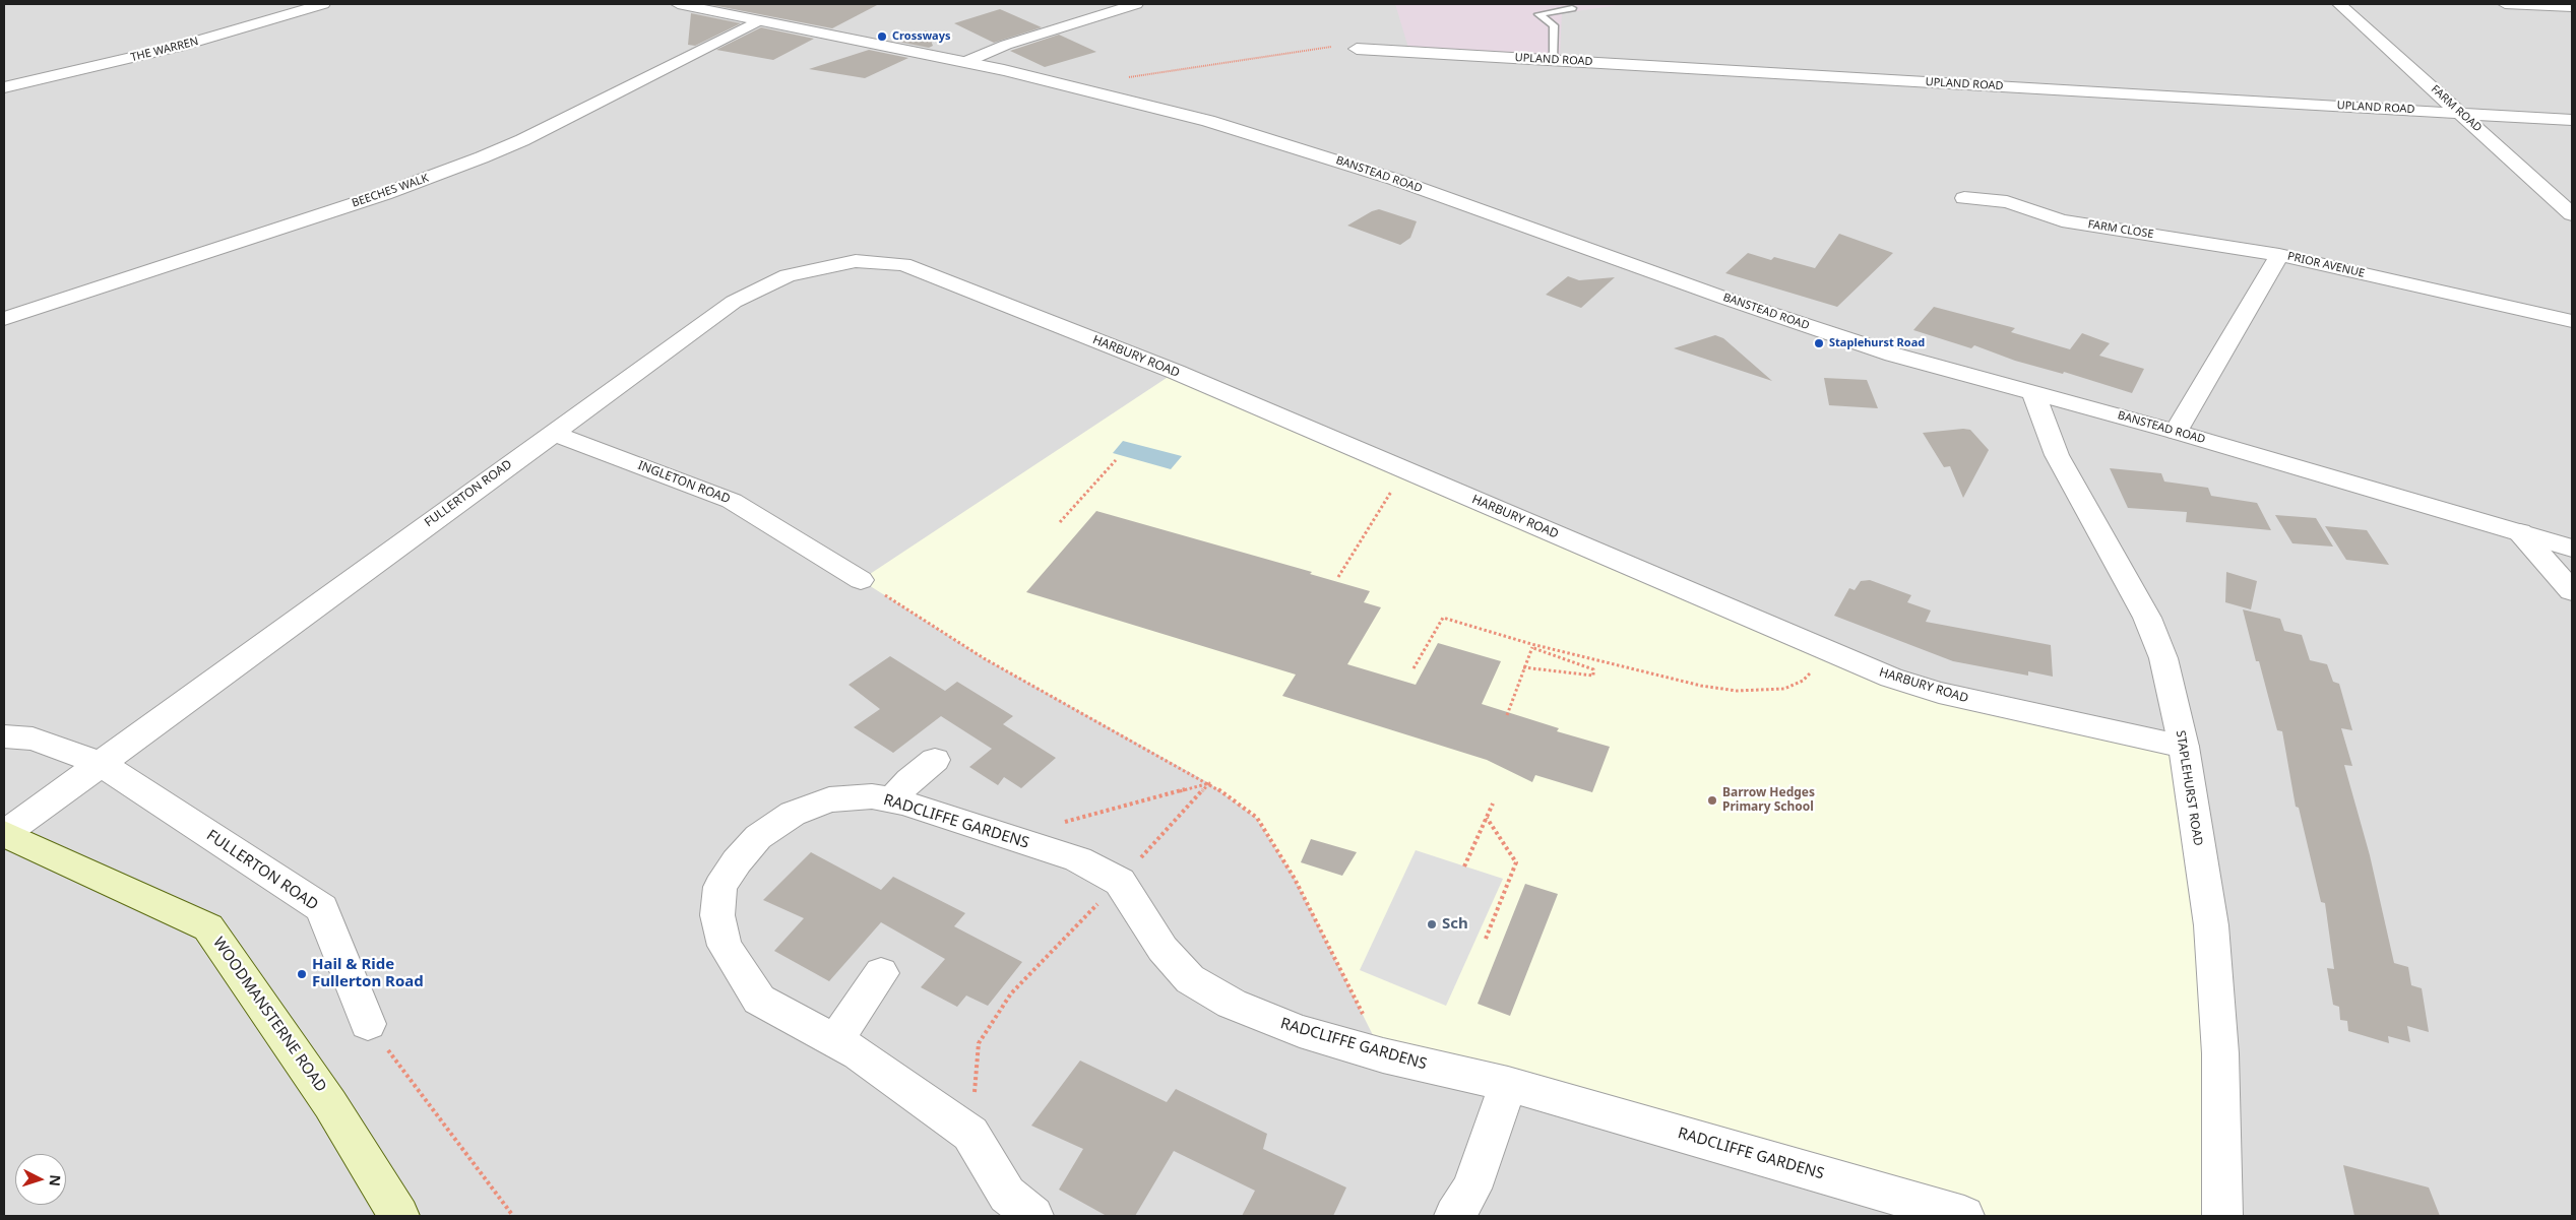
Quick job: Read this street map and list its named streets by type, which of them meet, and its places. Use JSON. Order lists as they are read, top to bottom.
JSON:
{
  "streets": {
    "main road": ["WOODMANSTERNE ROAD"],
    "street": [
      "THE WARREN",
      "UPLAND ROAD",
      "FARM ROAD",
      "BANSTEAD ROAD",
      "BEECHES WALK",
      "FARM CLOSE",
      "PRIOR AVENUE",
      "HARBURY ROAD",
      "INGLETON ROAD",
      "FULLERTON ROAD",
      "STAPLEHURST ROAD",
      "RADCLIFFE GARDENS"
    ]
  },
  "crossings": [
    ["UPLAND ROAD", "FARM ROAD"],
    ["BANSTEAD ROAD", "BEECHES WALK"],
    ["BANSTEAD ROAD", "PRIOR AVENUE"],
    ["BANSTEAD ROAD", "STAPLEHURST ROAD"],
    ["FARM CLOSE", "PRIOR AVENUE"],
    ["HARBURY ROAD", "FULLERTON ROAD"],
    ["HARBURY ROAD", "STAPLEHURST ROAD"],
    ["INGLETON ROAD", "FULLERTON ROAD"],
    ["FULLERTON ROAD", "WOODMANSTERNE ROAD"]
  ],
  "places": [
    "Crossways",
    "Staplehurst Road",
    "Barrow Hedges Primary School",
    "Sch",
    "Hail & Ride Fullerton Road"
  ],
  "north": "right"
}
